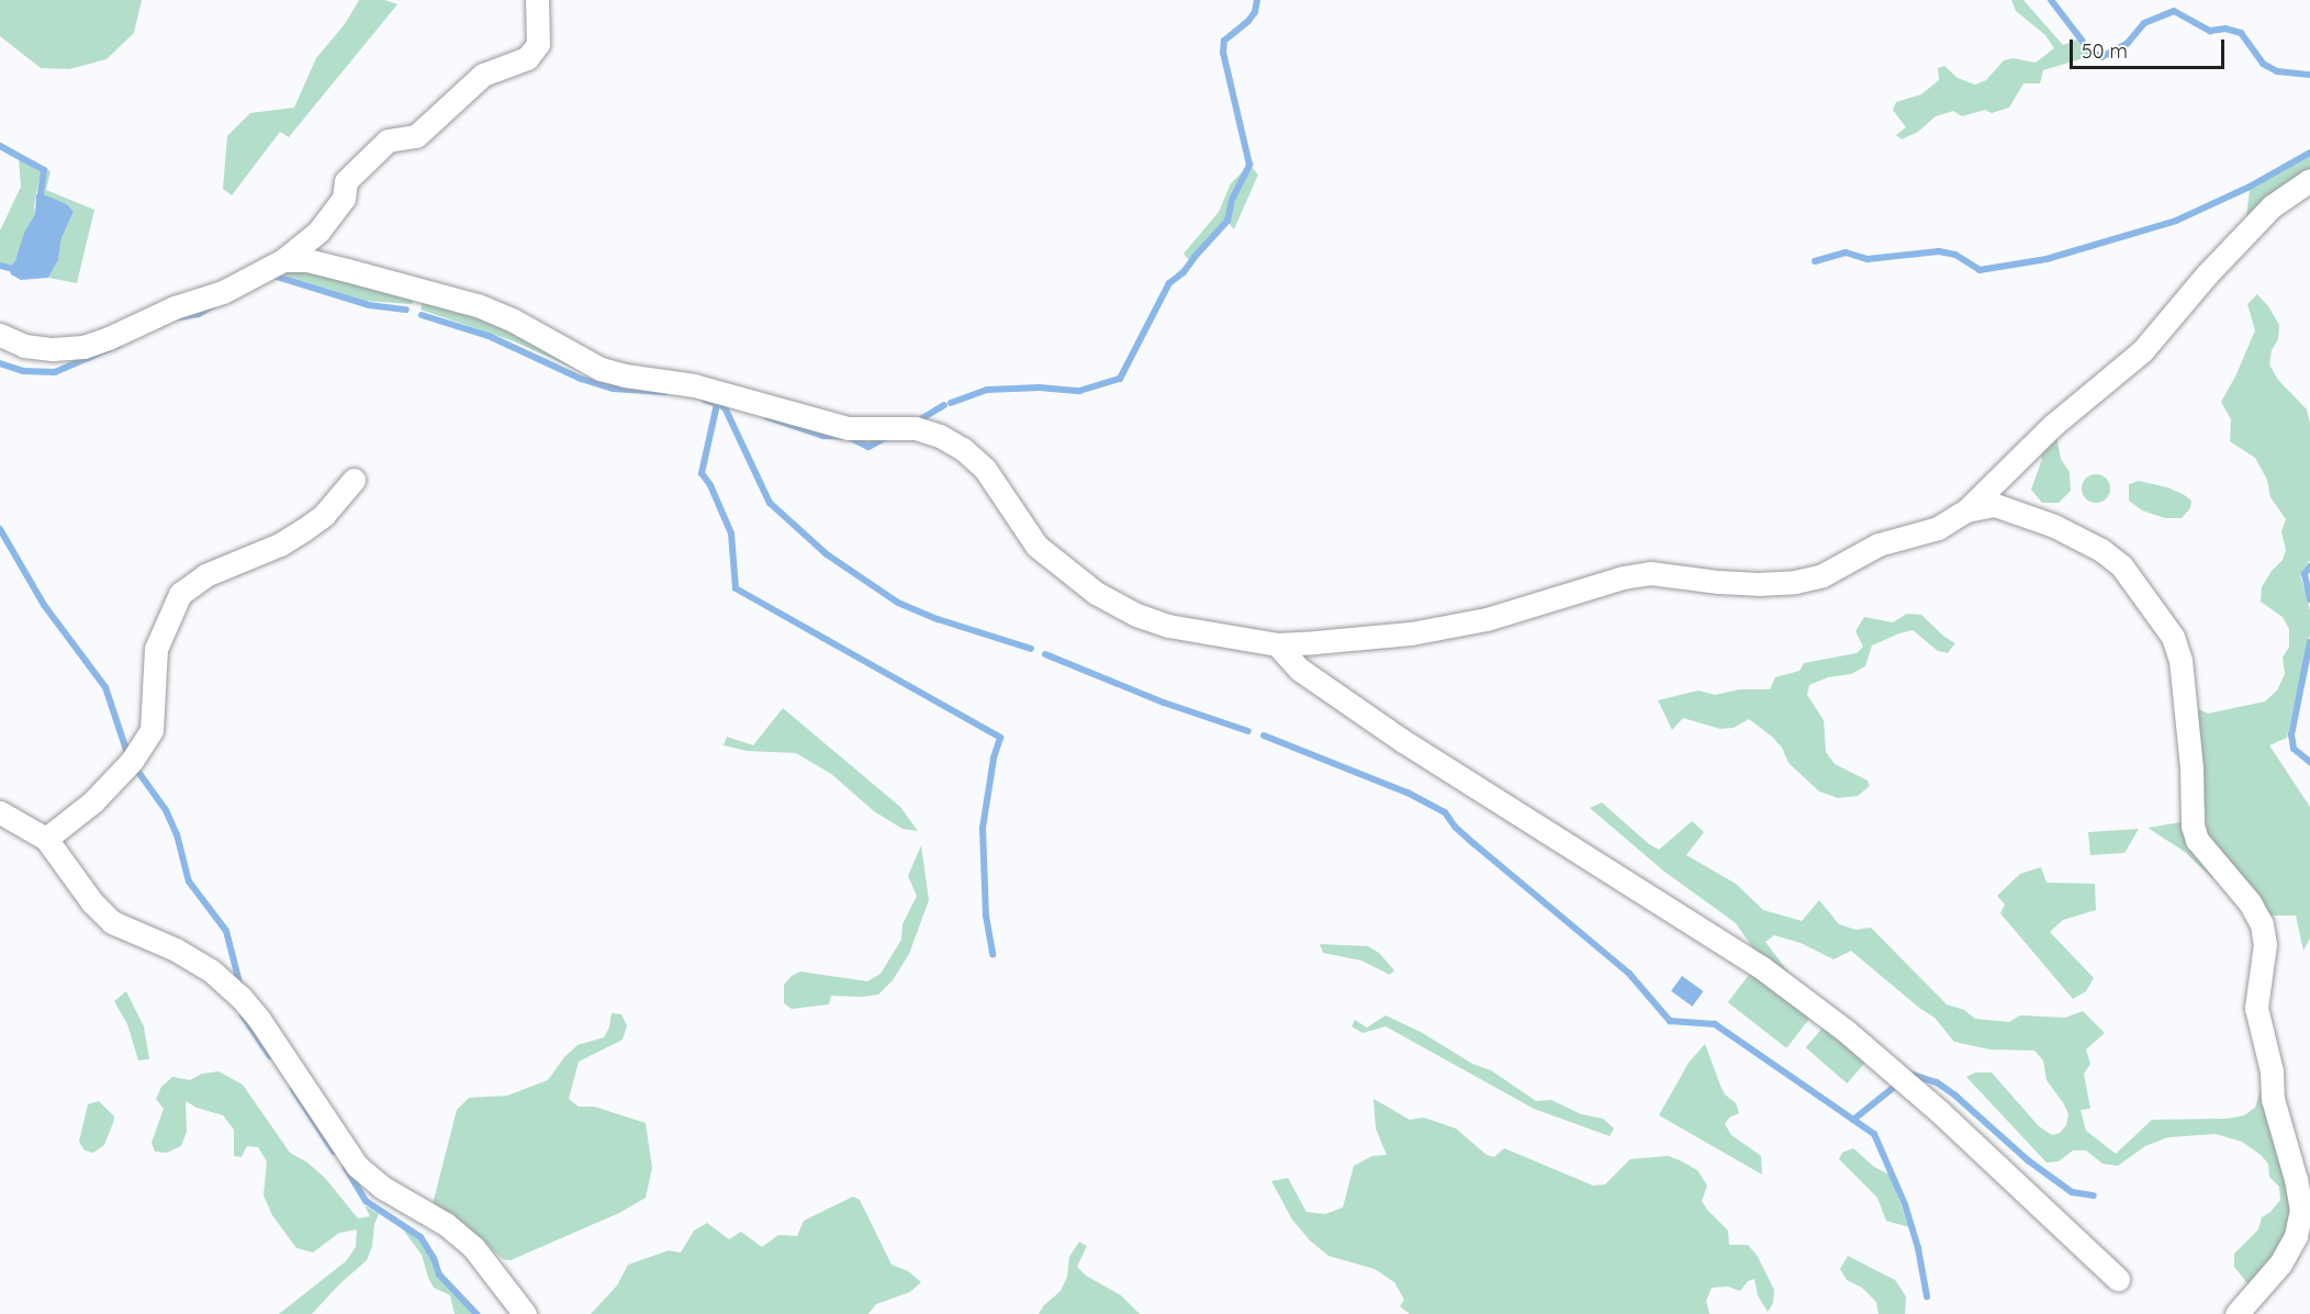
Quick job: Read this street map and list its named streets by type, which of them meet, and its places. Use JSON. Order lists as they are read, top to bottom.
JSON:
{
  "scale_bar": "50 m"
}
